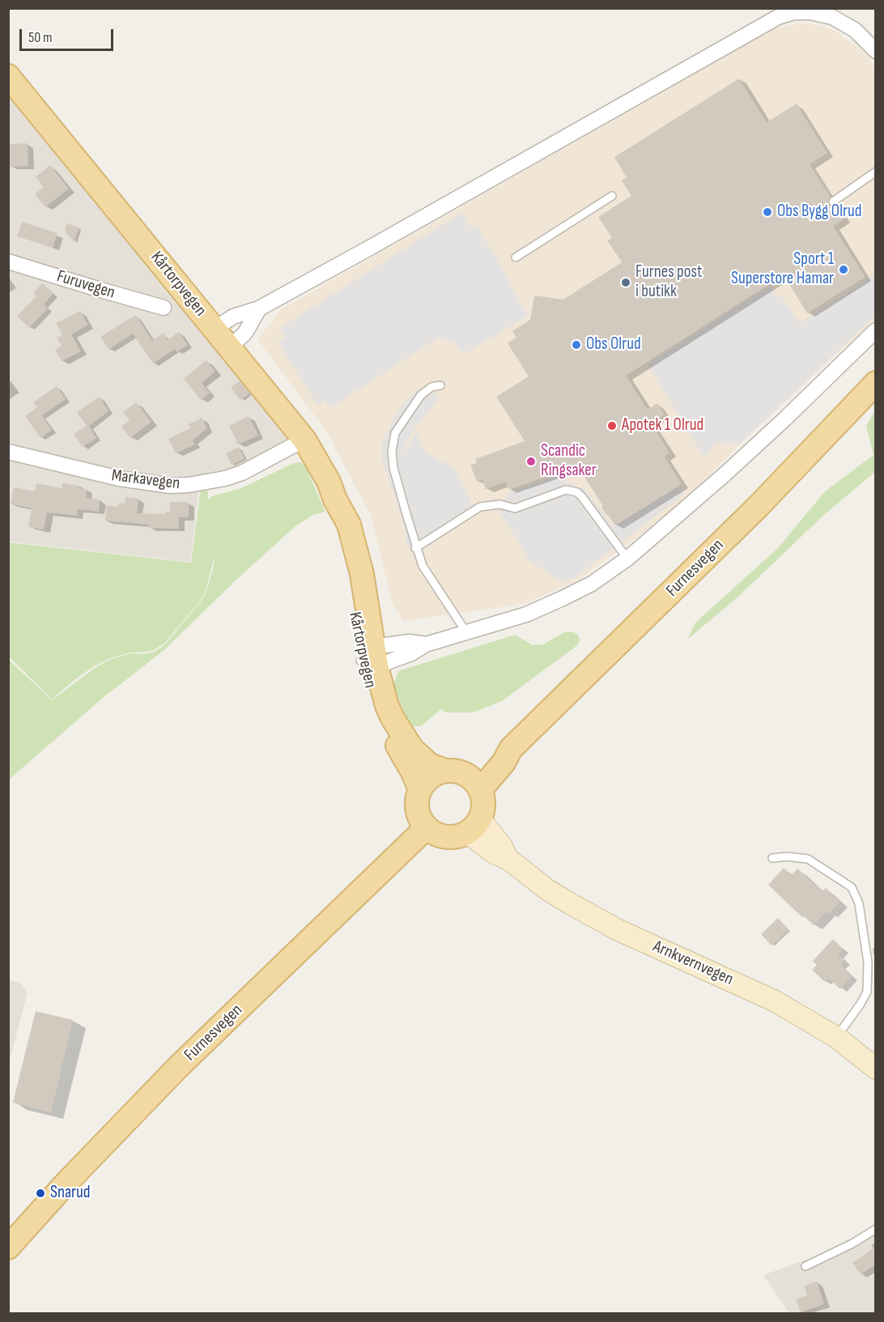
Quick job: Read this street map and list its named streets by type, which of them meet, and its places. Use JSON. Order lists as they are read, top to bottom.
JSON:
{
  "streets": {
    "main road": ["Kårtorpvegen", "Furnesvegen", "Arnkvernvegen"],
    "street": ["Furuvegen", "Markavegen"]
  },
  "crossings": [
    ["Kårtorpvegen", "Markavegen"],
    ["Kårtorpvegen", "Furnesvegen"],
    ["Kårtorpvegen", "Arnkvernvegen"],
    ["Furnesvegen", "Arnkvernvegen"]
  ],
  "places": [
    "Obs Bygg Olrud",
    "Sport 1 Superstore Hamar",
    "Furnes post i butikk",
    "Obs Olrud",
    "Apotek 1 Olrud",
    "Scandic Ringsaker",
    "Snarud"
  ],
  "scale_bar": "50 m"
}
